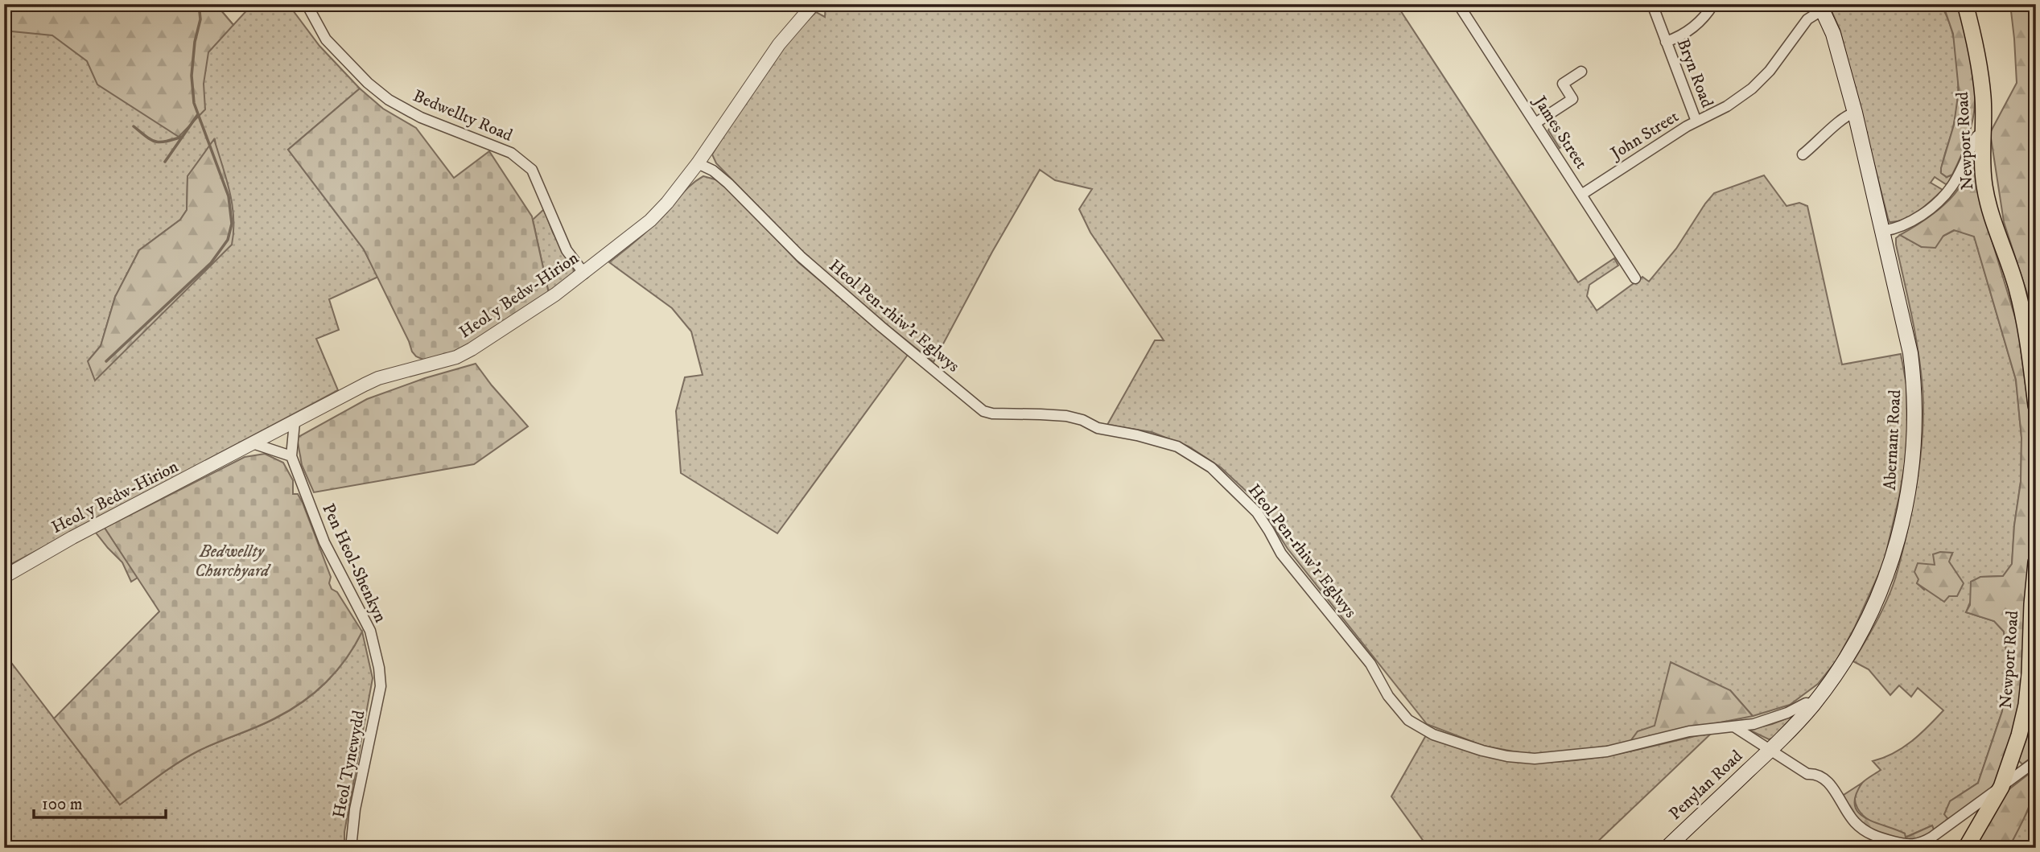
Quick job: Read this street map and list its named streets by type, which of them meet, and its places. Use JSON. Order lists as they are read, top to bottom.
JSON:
{
  "streets": {
    "main road": ["Newport Road", "Abernant Road", "Penylan Road"],
    "street": [
      "Bryn Road",
      "Bedwellty Road",
      "James Street",
      "John Street",
      "Heol y Bedw-Hirion",
      "Heol Pen-rhiw'r Eglwys",
      "Pen Heol-Shenkyn",
      "Heol Tynewydd"
    ]
  },
  "crossings": [
    ["Bryn Road", "John Street"],
    ["Bedwellty Road", "Heol y Bedw-Hirion"],
    ["James Street", "John Street"],
    ["John Street", "Abernant Road"],
    ["Heol y Bedw-Hirion", "Heol Pen-rhiw'r Eglwys"],
    ["Heol y Bedw-Hirion", "Pen Heol-Shenkyn"],
    ["Heol Pen-rhiw'r Eglwys", "Abernant Road"],
    ["Abernant Road", "Penylan Road"],
    ["Pen Heol-Shenkyn", "Heol Tynewydd"]
  ],
  "parks": ["Bedwellty Churchyard"],
  "scale_bar": "100 m"
}
